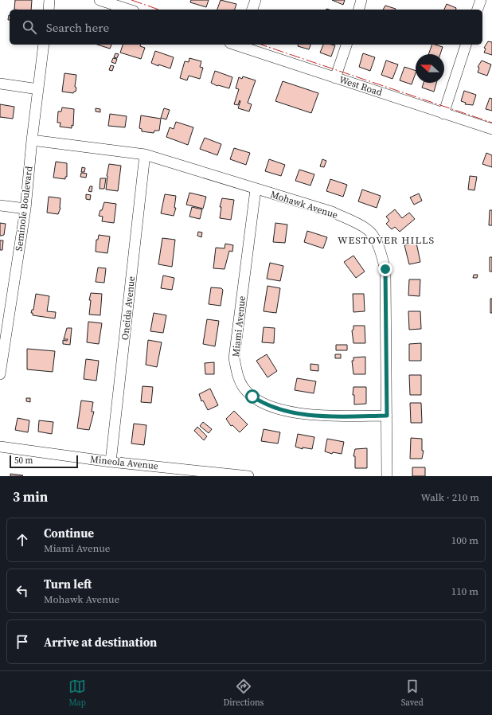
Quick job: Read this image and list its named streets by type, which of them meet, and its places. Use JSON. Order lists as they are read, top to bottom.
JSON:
{
  "streets": {
    "street": [
      "West Road",
      "Mohawk Avenue",
      "Seminole Boulevard",
      "Oneida Avenue",
      "Miami Avenue",
      "Mineola Avenue"
    ]
  },
  "crossings": [
    ["Mohawk Avenue", "Seminole Boulevard"],
    ["Mohawk Avenue", "Oneida Avenue"],
    ["Mohawk Avenue", "Miami Avenue"],
    ["Oneida Avenue", "Mineola Avenue"]
  ],
  "districts": ["WESTOVER HILLS"],
  "scale_bar": "50 m",
  "north": "left",
  "page": {
    "search": "Search here",
    "scale": "50 m",
    "heading": ["3 min", "Walk · 210 m"],
    "list": [
      ["Continue", "Miami Avenue", "100 m"],
      ["Turn left", "Mohawk Avenue", "110 m"],
      "Arrive at destination"
    ],
    "nav": ["Map", "Directions", "Saved"]
  }
}
